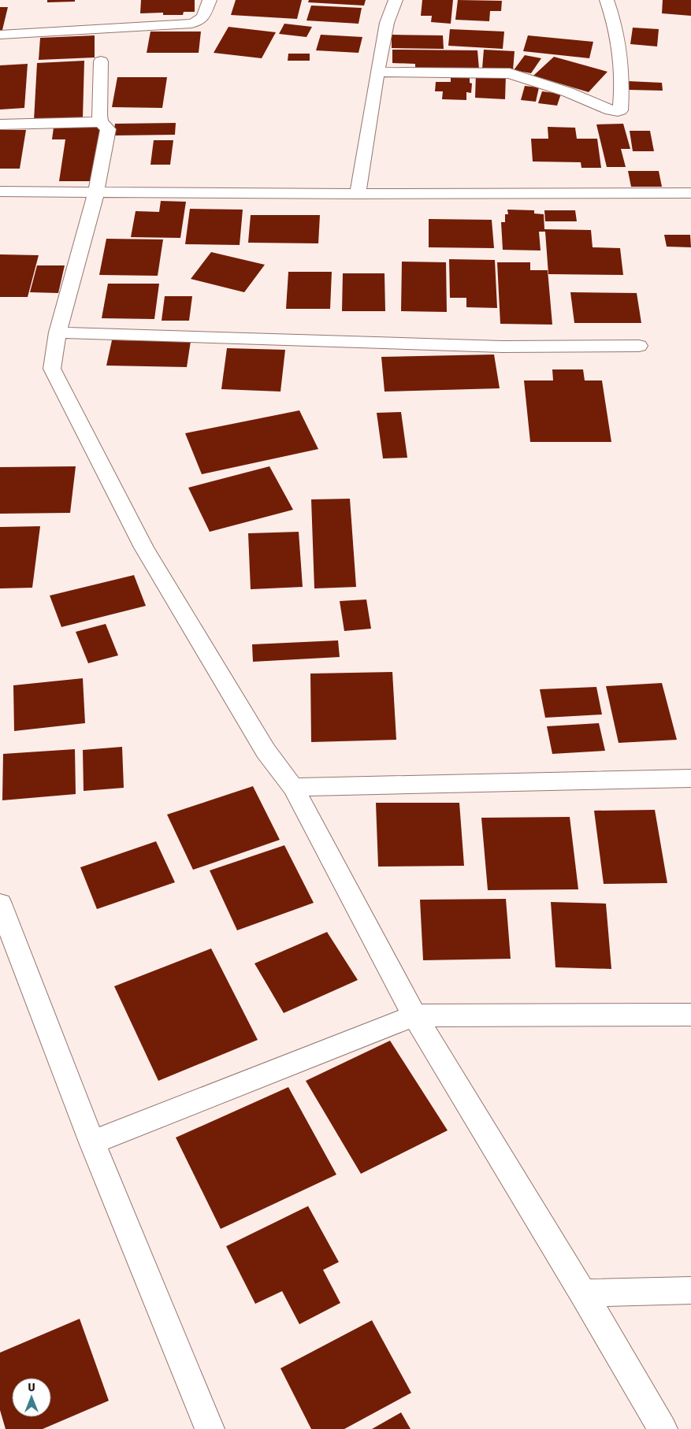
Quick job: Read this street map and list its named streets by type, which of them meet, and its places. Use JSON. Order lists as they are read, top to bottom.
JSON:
{
  "north": "top"
}
